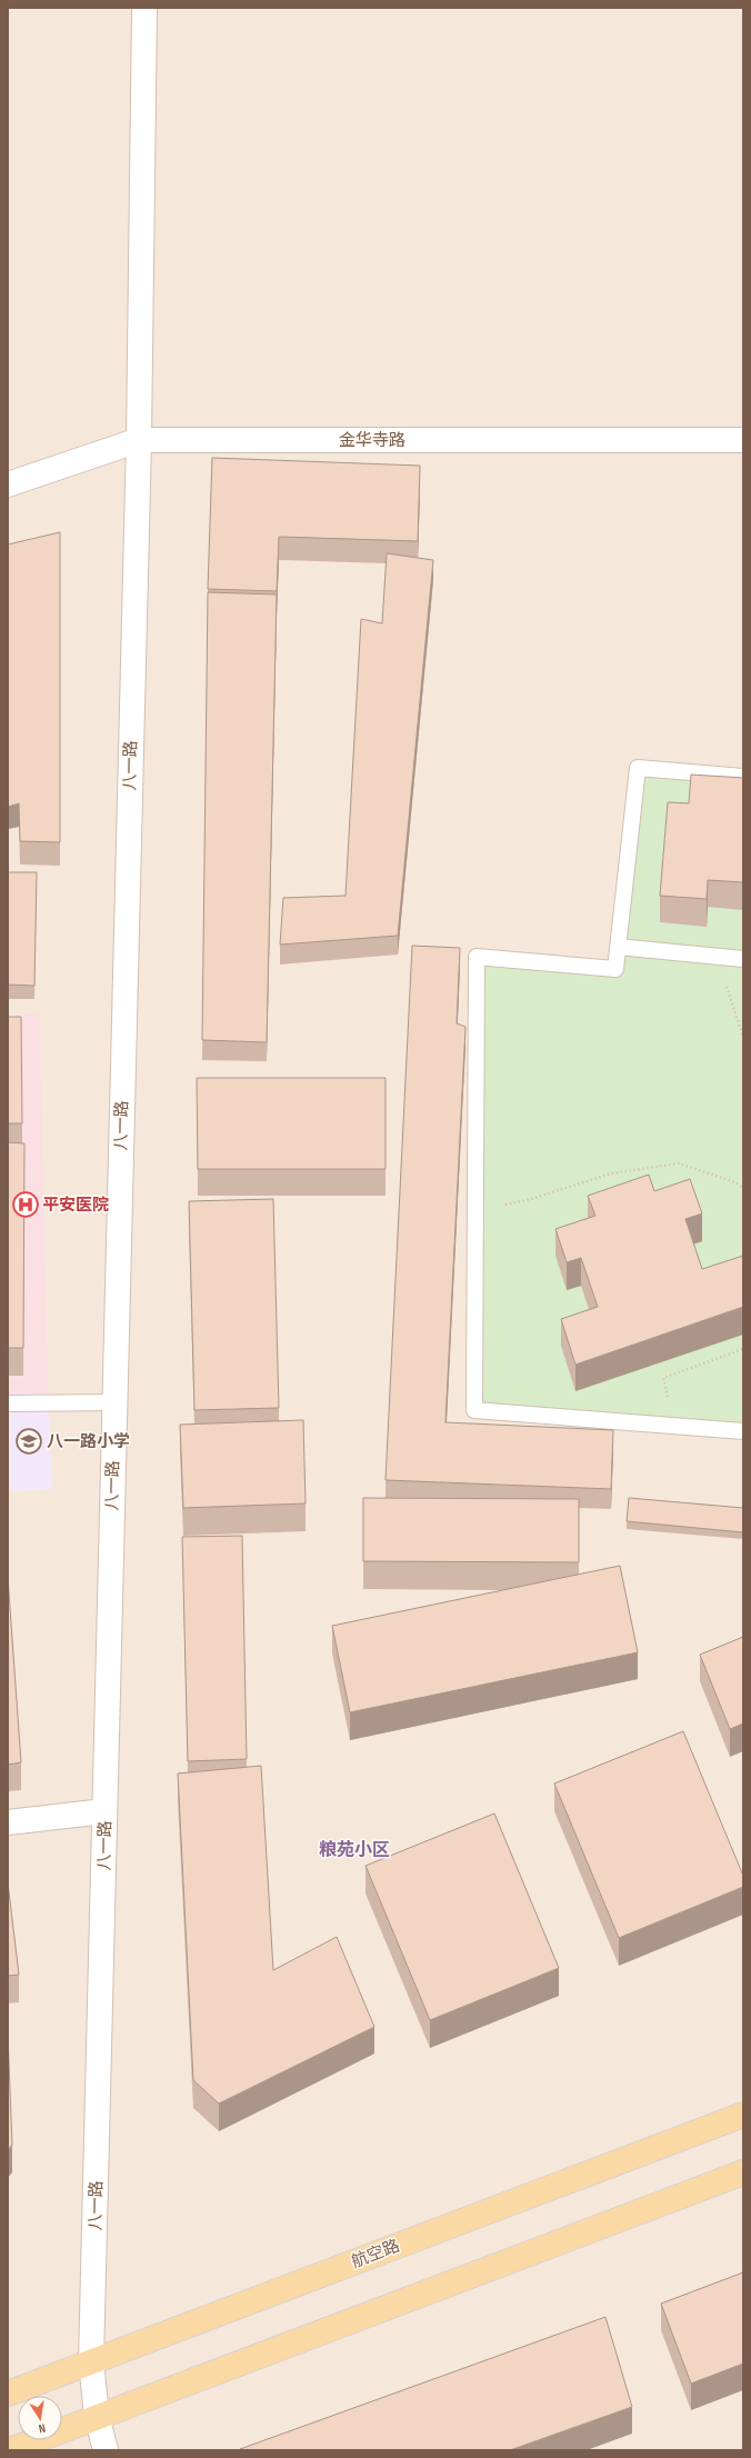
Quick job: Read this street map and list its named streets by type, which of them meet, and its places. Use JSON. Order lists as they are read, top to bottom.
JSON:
{
  "streets": {
    "main road": ["航空路"],
    "street": ["金华寺路", "八一路"]
  },
  "crossings": [
    ["金华寺路", "八一路"],
    ["八一路", "航空路"]
  ],
  "districts": ["粮苑小区"],
  "places": {
    "hospital": ["平安医院"],
    "school or university": ["八一路小学"]
  },
  "north": "bottom"
}
